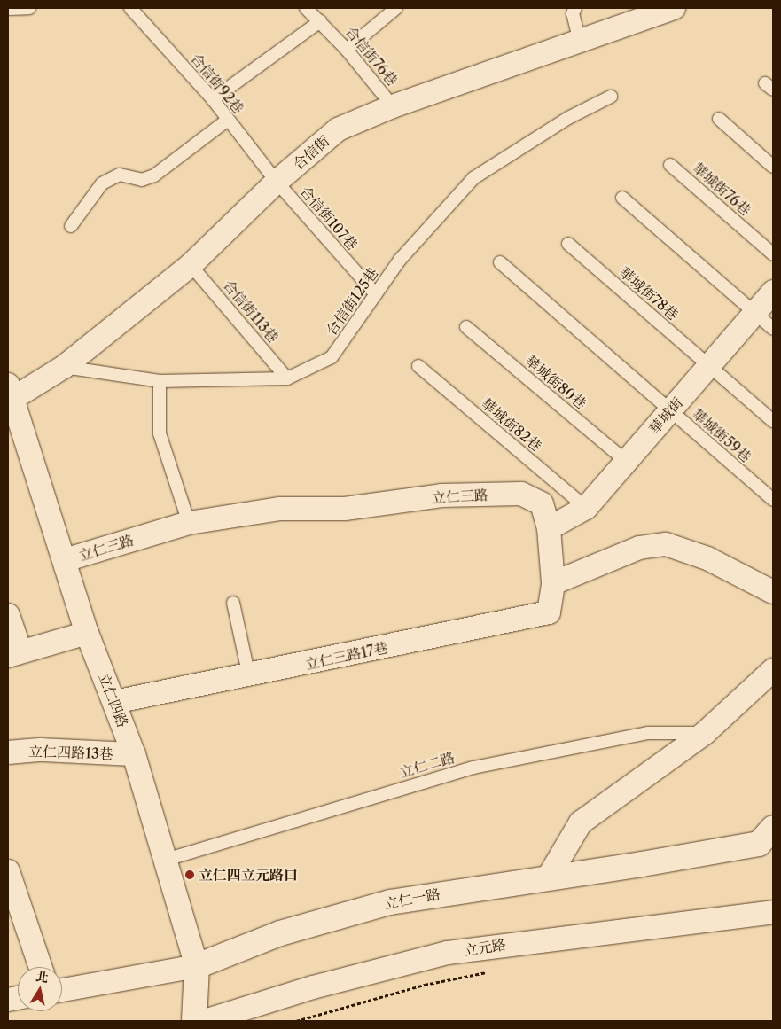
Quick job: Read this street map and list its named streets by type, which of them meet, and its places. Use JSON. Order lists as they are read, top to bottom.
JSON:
{
  "streets": {
    "street": [
      "合信街",
      "華城街",
      "立仁三路",
      "立仁三路17巷",
      "立仁四路",
      "立仁四路13巷",
      "立仁一路",
      "立元路"
    ],
    "lane": [
      "合信街76巷",
      "合信街92巷",
      "華城街76巷",
      "合信街107巷",
      "華城街78巷",
      "合信街125巷",
      "合信街113巷",
      "華城街80巷",
      "華城街82巷",
      "華城街59巷",
      "立仁二路"
    ]
  },
  "crossings": [
    ["合信街76巷", "合信街"],
    ["合信街92巷", "合信街"],
    ["合信街92巷", "合信街107巷"],
    ["合信街", "合信街107巷"],
    ["合信街", "合信街125巷"],
    ["合信街", "合信街113巷"],
    ["合信街", "立仁四路"],
    ["合信街107巷", "合信街125巷"],
    ["華城街78巷", "華城街"],
    ["合信街125巷", "合信街113巷"],
    ["華城街80巷", "華城街"],
    ["華城街", "華城街82巷"],
    ["華城街", "華城街59巷"],
    ["華城街", "立仁三路"],
    ["立仁三路", "立仁三路17巷"],
    ["立仁三路", "立仁四路"],
    ["立仁三路17巷", "立仁四路"],
    ["立仁四路", "立仁四路13巷"],
    ["立仁四路", "立仁二路"],
    ["立仁四路", "立仁一路"]
  ],
  "places": ["立仁四立元路口"],
  "north": "top"
}
